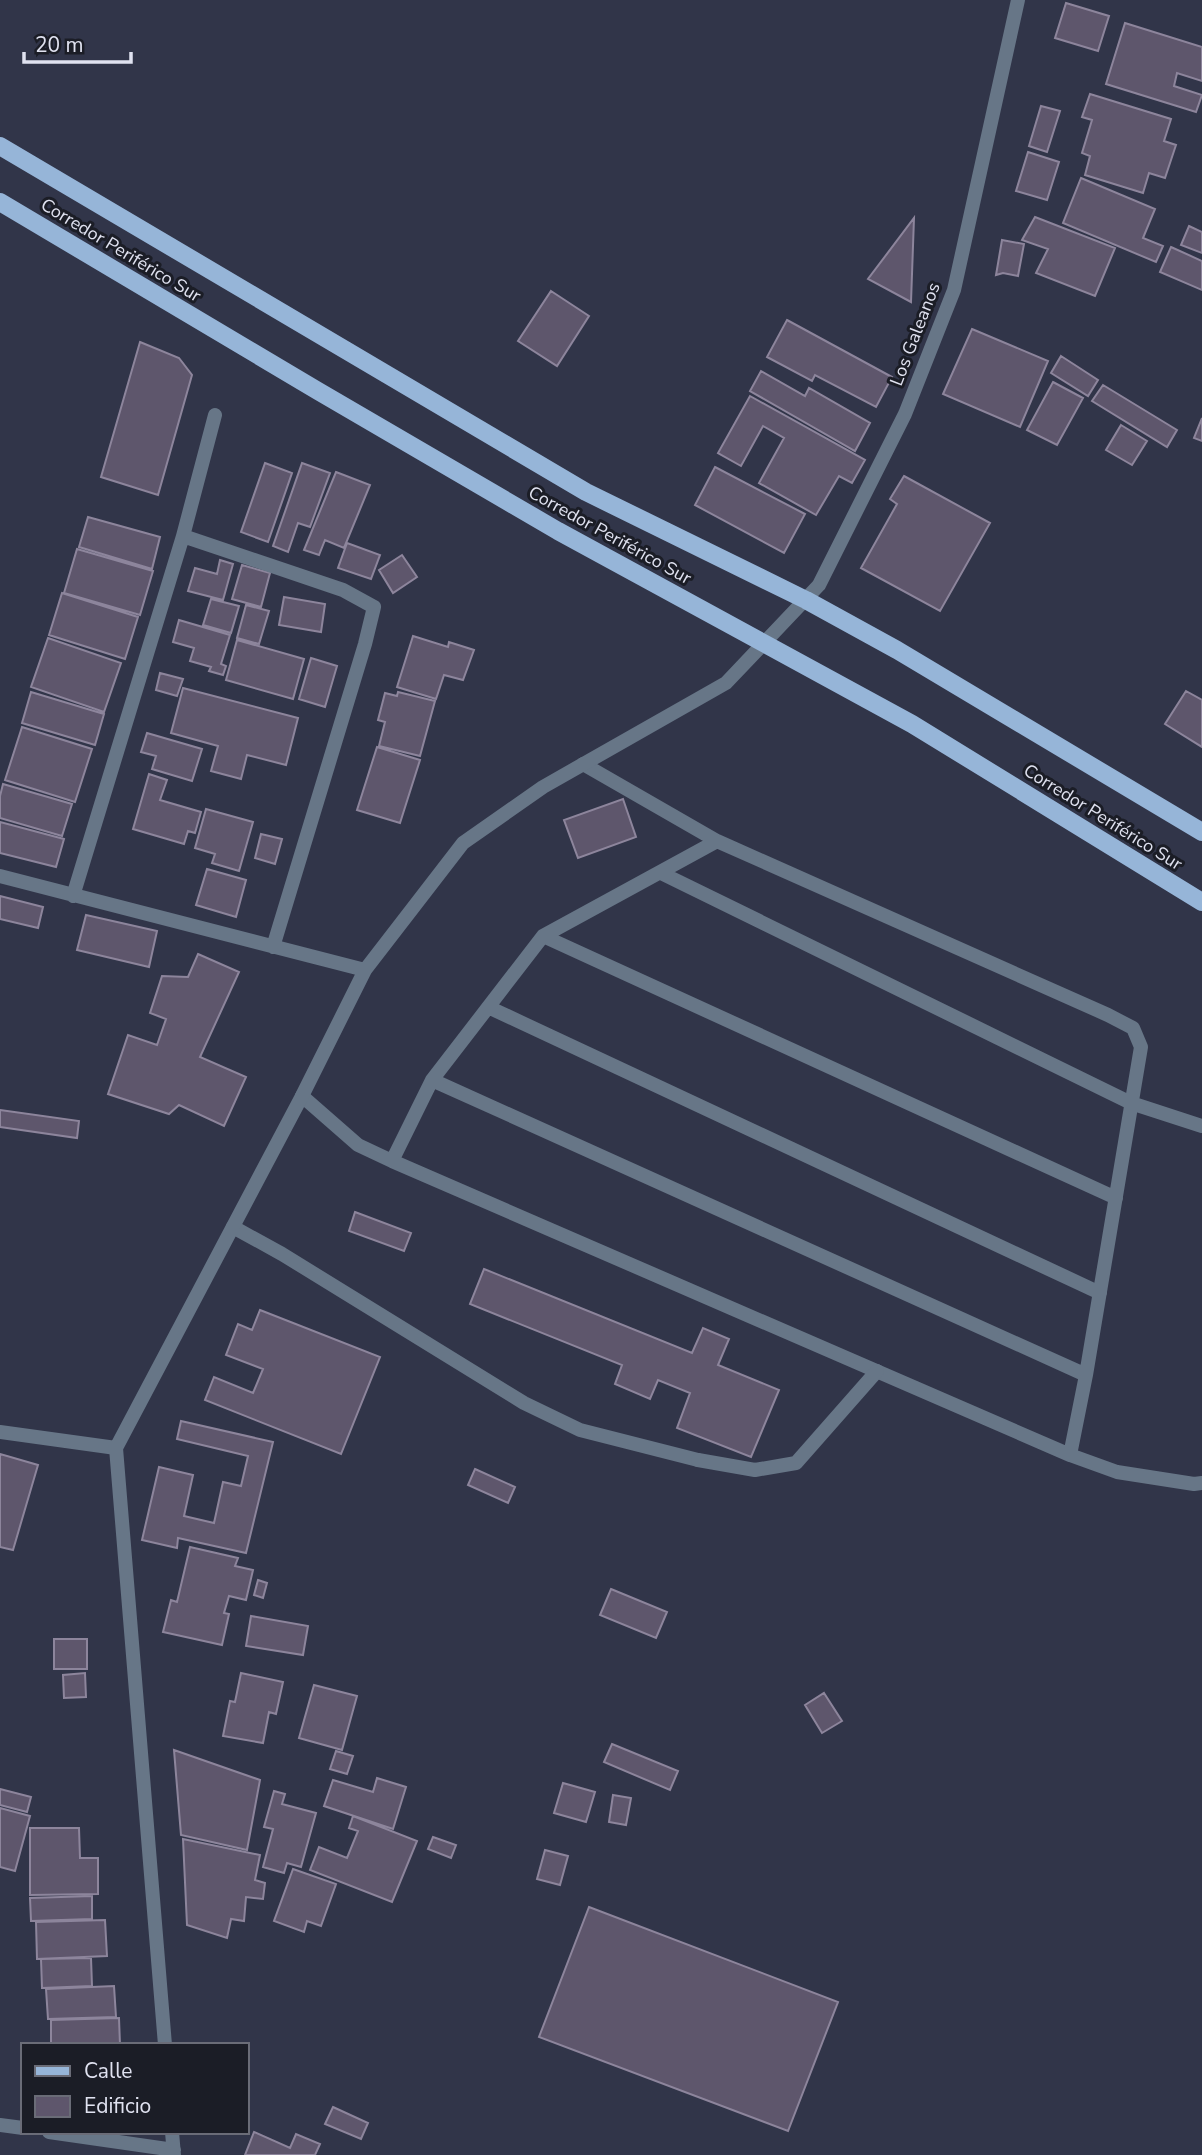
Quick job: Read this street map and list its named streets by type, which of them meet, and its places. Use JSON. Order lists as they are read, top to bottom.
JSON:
{
  "streets": {
    "main road": ["Corredor Periférico Sur"],
    "street": ["Los Galeanos"]
  },
  "crossings": [
    ["Corredor Periférico Sur", "Los Galeanos"]
  ],
  "legend": ["Calle", "Edificio"],
  "scale_bar": "20 m"
}
